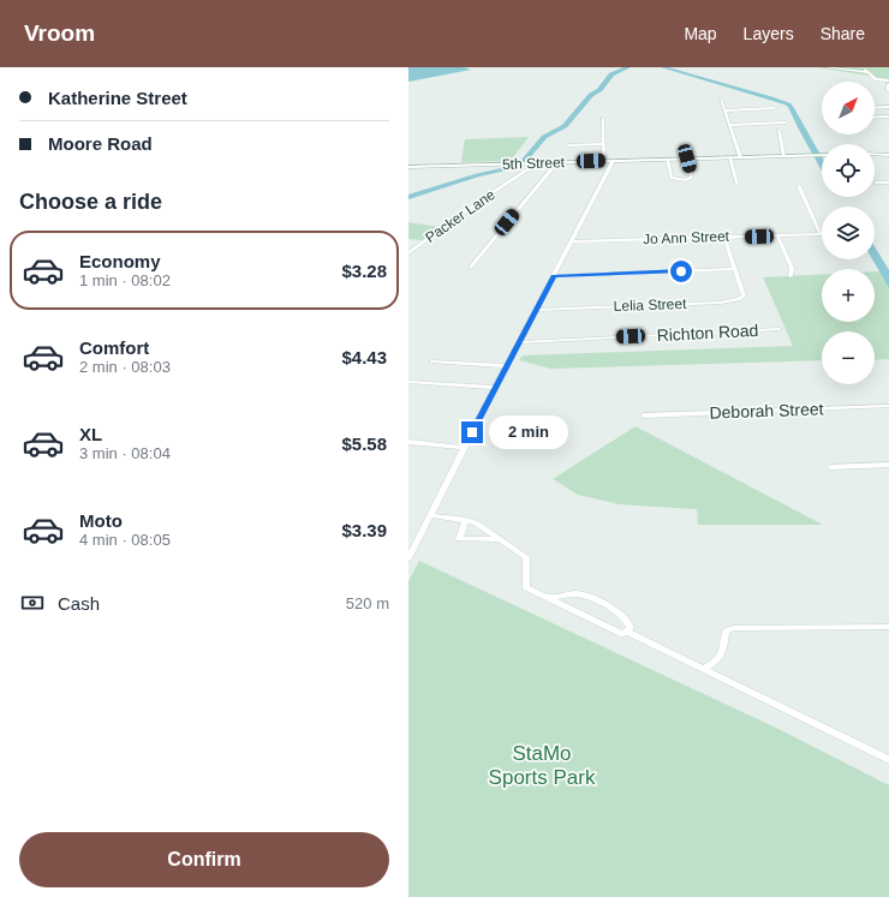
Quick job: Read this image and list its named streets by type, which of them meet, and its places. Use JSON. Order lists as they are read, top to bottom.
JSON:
{
  "streets": {
    "main road": ["5th Street"],
    "street": [
      "Packer Lane",
      "Jo Ann Street",
      "Lelia Street",
      "Richton Road",
      "Deborah Street"
    ]
  },
  "crossings": [
    ["5th Street", "Packer Lane"]
  ],
  "parks": ["StaMo Sports Park"],
  "north": "top right",
  "page": {
    "header": "Vroom",
    "nav": ["Map", "Layers", "Share"],
    "banner": ["Katherine Street", "Moore Road"],
    "map_buttons": ["+", "−"],
    "heading": "Choose a ride",
    "list": [
      {
        "name": "Economy",
        "note": "1 min · 08:02",
        "value": "$3.28"
      },
      {
        "name": "Comfort",
        "note": "2 min · 08:03",
        "value": "$4.43"
      },
      {
        "name": "XL",
        "note": "3 min · 08:04",
        "value": "$5.58"
      },
      {
        "name": "Moto",
        "note": "4 min · 08:05",
        "value": "$3.39"
      }
    ],
    "bubble": "2 min",
    "pay": ["Cash", "520 m"],
    "buttons": "Confirm"
  }
}
